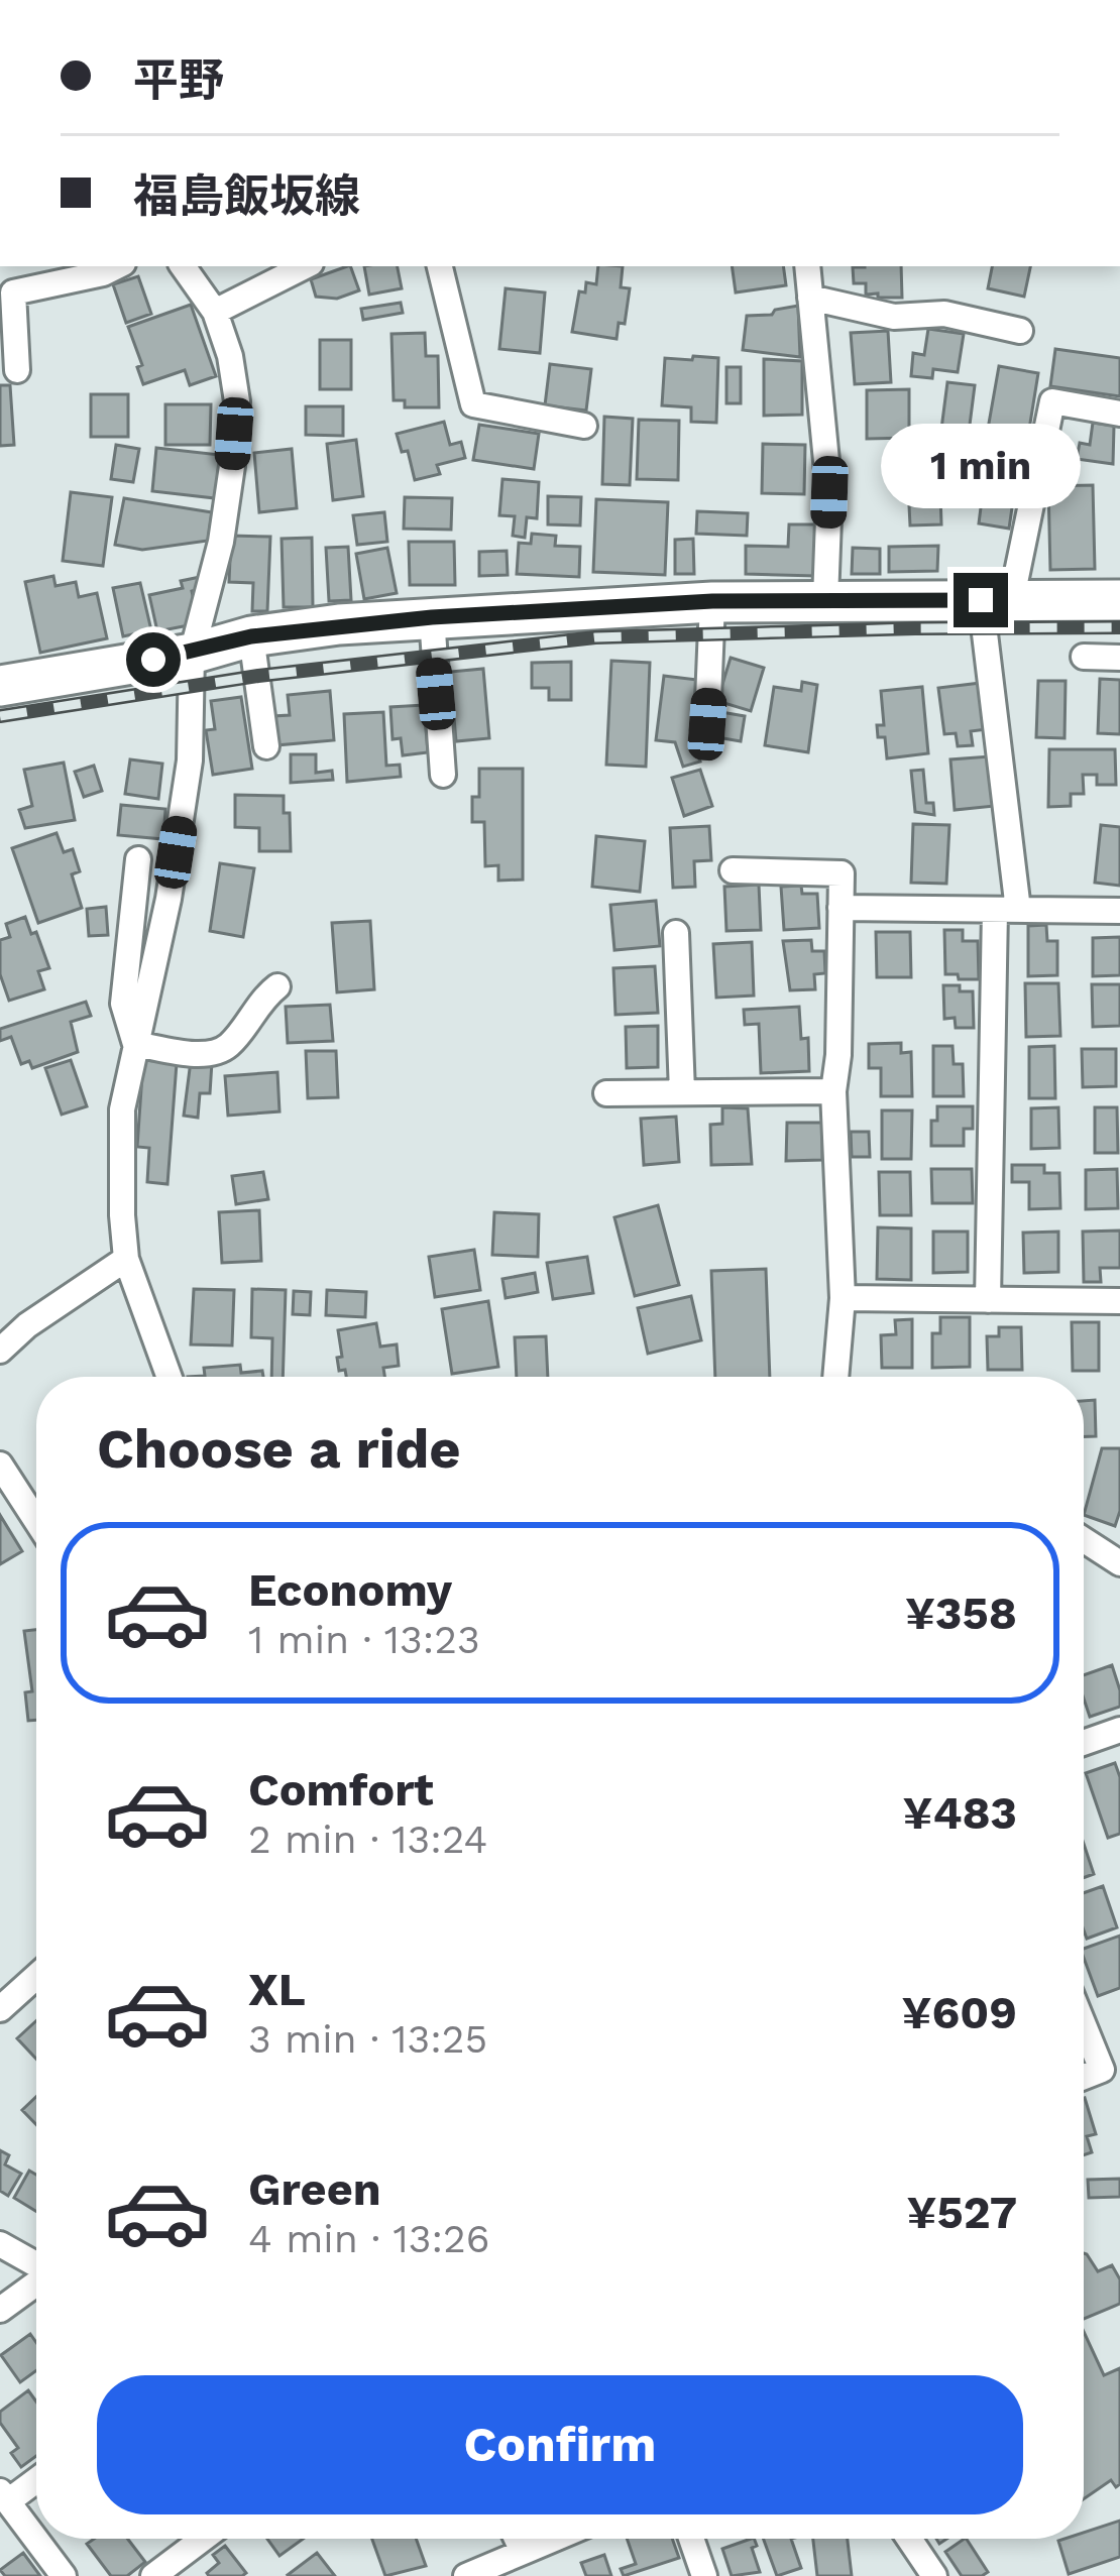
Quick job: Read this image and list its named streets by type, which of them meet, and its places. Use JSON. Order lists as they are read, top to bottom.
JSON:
{
  "page": {
    "banner": ["平野", "福島飯坂線"],
    "bubble": "1 min",
    "heading": "Choose a ride",
    "list": [
      {
        "name": "Economy",
        "note": "1 min · 13:23",
        "value": "¥358"
      },
      {
        "name": "Comfort",
        "note": "2 min · 13:24",
        "value": "¥483"
      },
      {
        "name": "XL",
        "note": "3 min · 13:25",
        "value": "¥609"
      },
      {
        "name": "Green",
        "note": "4 min · 13:26",
        "value": "¥527"
      }
    ],
    "buttons": "Confirm"
  }
}
